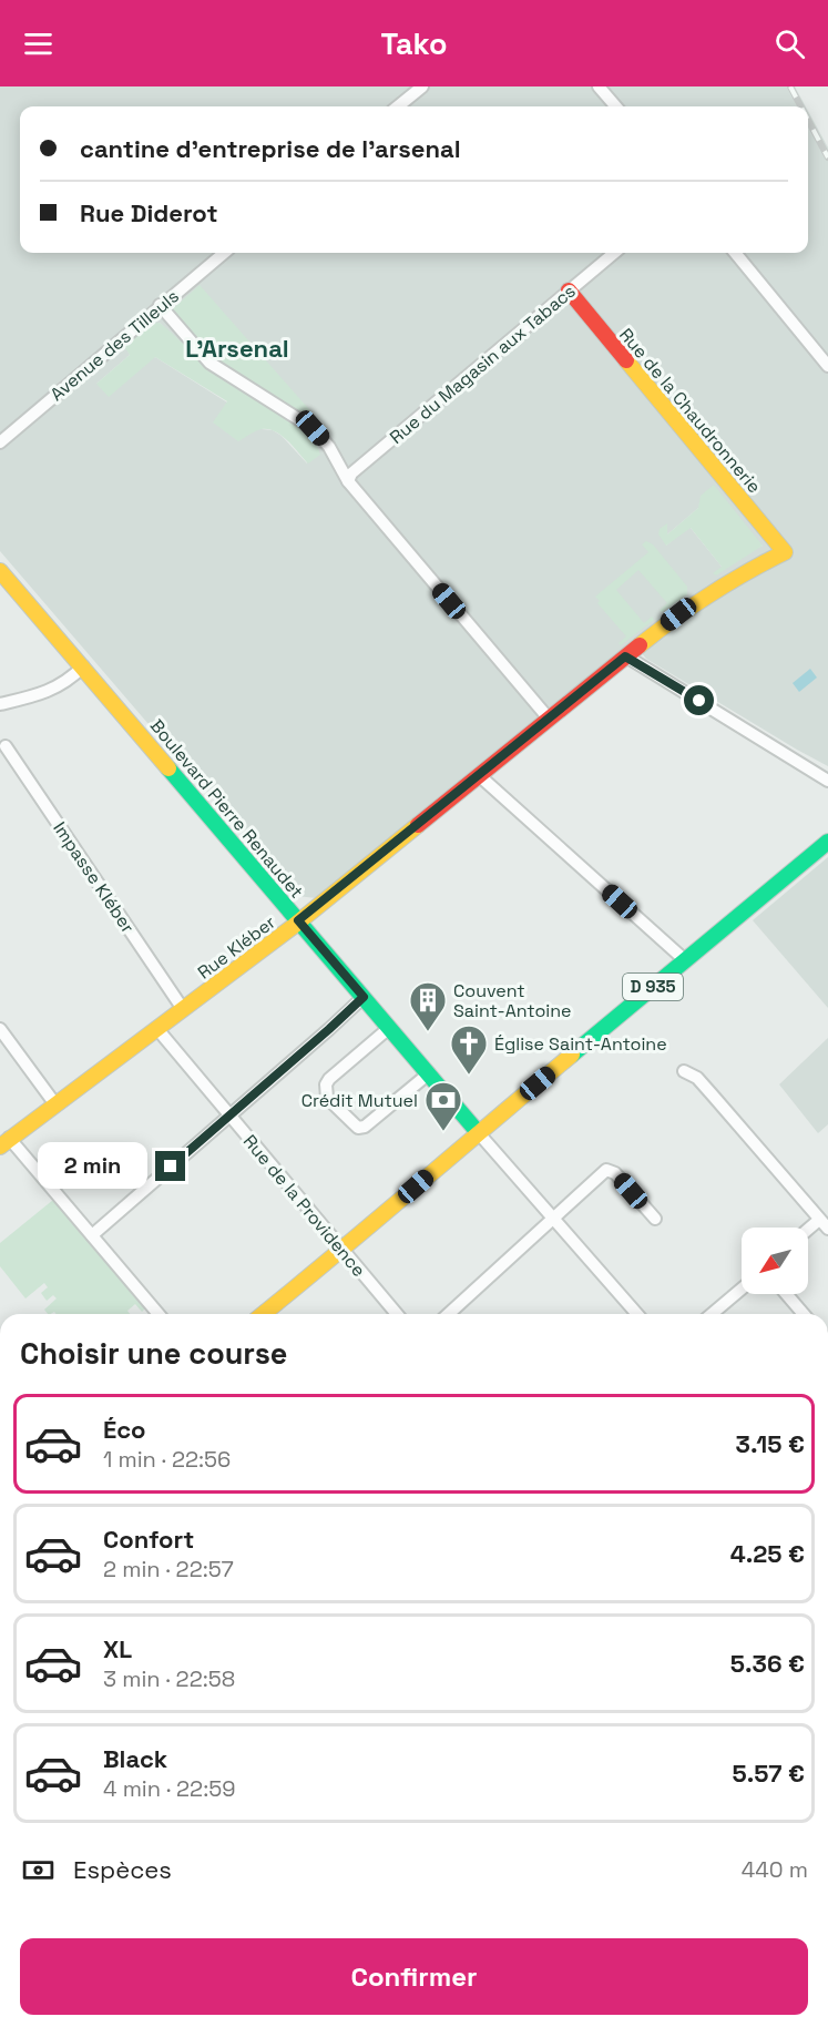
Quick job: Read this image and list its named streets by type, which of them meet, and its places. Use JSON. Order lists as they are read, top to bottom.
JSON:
{
  "streets": {
    "street": [
      "Avenue des Tilleuls",
      "Rue du Magasin aux Tabacs",
      "Rue de la Chaudronnerie",
      "Boulevard Pierre Renaudet",
      "Impasse Kléber",
      "Rue Kléber",
      "D 935",
      "Rue de la Providence"
    ]
  },
  "crossings": [
    ["Rue du Magasin aux Tabacs", "Rue de la Chaudronnerie"],
    ["Rue de la Chaudronnerie", "Rue Kléber"],
    ["Boulevard Pierre Renaudet", "Rue Kléber"],
    ["Boulevard Pierre Renaudet", "D 935"],
    ["Impasse Kléber", "Rue Kléber"],
    ["Rue Kléber", "Rue de la Providence"],
    ["D 935", "Rue de la Providence"]
  ],
  "districts": ["L'Arsenal"],
  "places": {
    "building": ["Couvent Saint-Antoine"],
    "church": ["Église Saint-Antoine"],
    "bank": ["Crédit Mutuel"]
  },
  "north": "bottom left",
  "page": {
    "header": "Tako",
    "banner": ["cantine d'entreprise de l'arsenal", "Rue Diderot"],
    "bubble": "2 min",
    "heading": "Choisir une course",
    "list": [
      {
        "name": "Éco",
        "note": "1 min · 22:56",
        "value": "3.15 €"
      },
      {
        "name": "Confort",
        "note": "2 min · 22:57",
        "value": "4.25 €"
      },
      {
        "name": "XL",
        "note": "3 min · 22:58",
        "value": "5.36 €"
      },
      {
        "name": "Black",
        "note": "4 min · 22:59",
        "value": "5.57 €"
      }
    ],
    "pay": ["Espèces", "440 m"],
    "buttons": "Confirmer"
  }
}
